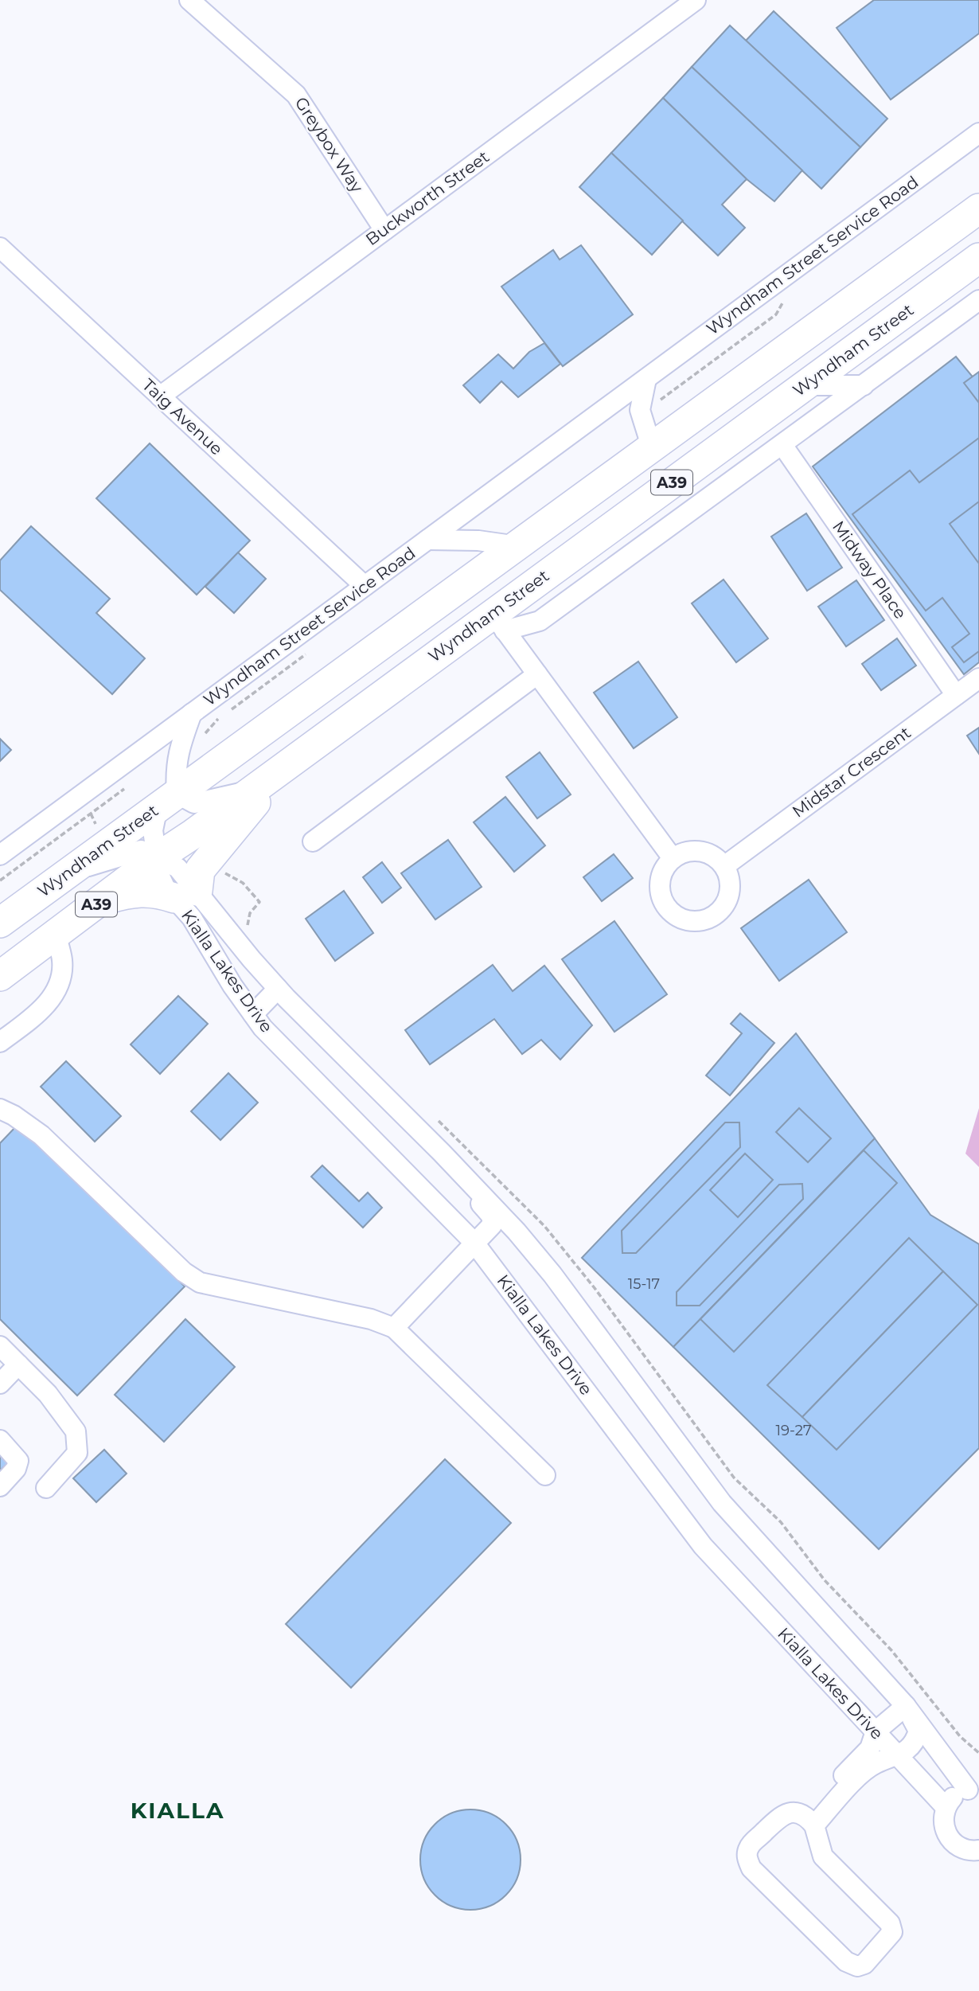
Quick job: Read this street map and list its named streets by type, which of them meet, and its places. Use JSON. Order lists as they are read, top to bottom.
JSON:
{
  "streets": {
    "highway": ["Wyndham Street", "A39"],
    "street": [
      "Greybox Way",
      "Buckworth Street",
      "Wyndham Street Service Road",
      "Taig Avenue",
      "Midway Place",
      "Midstar Crescent",
      "Kialla Lakes Drive"
    ]
  },
  "crossings": [
    ["Greybox Way", "Buckworth Street"],
    ["Buckworth Street", "Taig Avenue"],
    ["Wyndham Street Service Road", "Wyndham Street"],
    ["Wyndham Street Service Road", "Taig Avenue"],
    ["Wyndham Street", "Kialla Lakes Drive"],
    ["Midway Place", "Midstar Crescent"]
  ],
  "districts": ["KIALLA"],
  "house_numbers": ["15-17", "19-27"]
}
